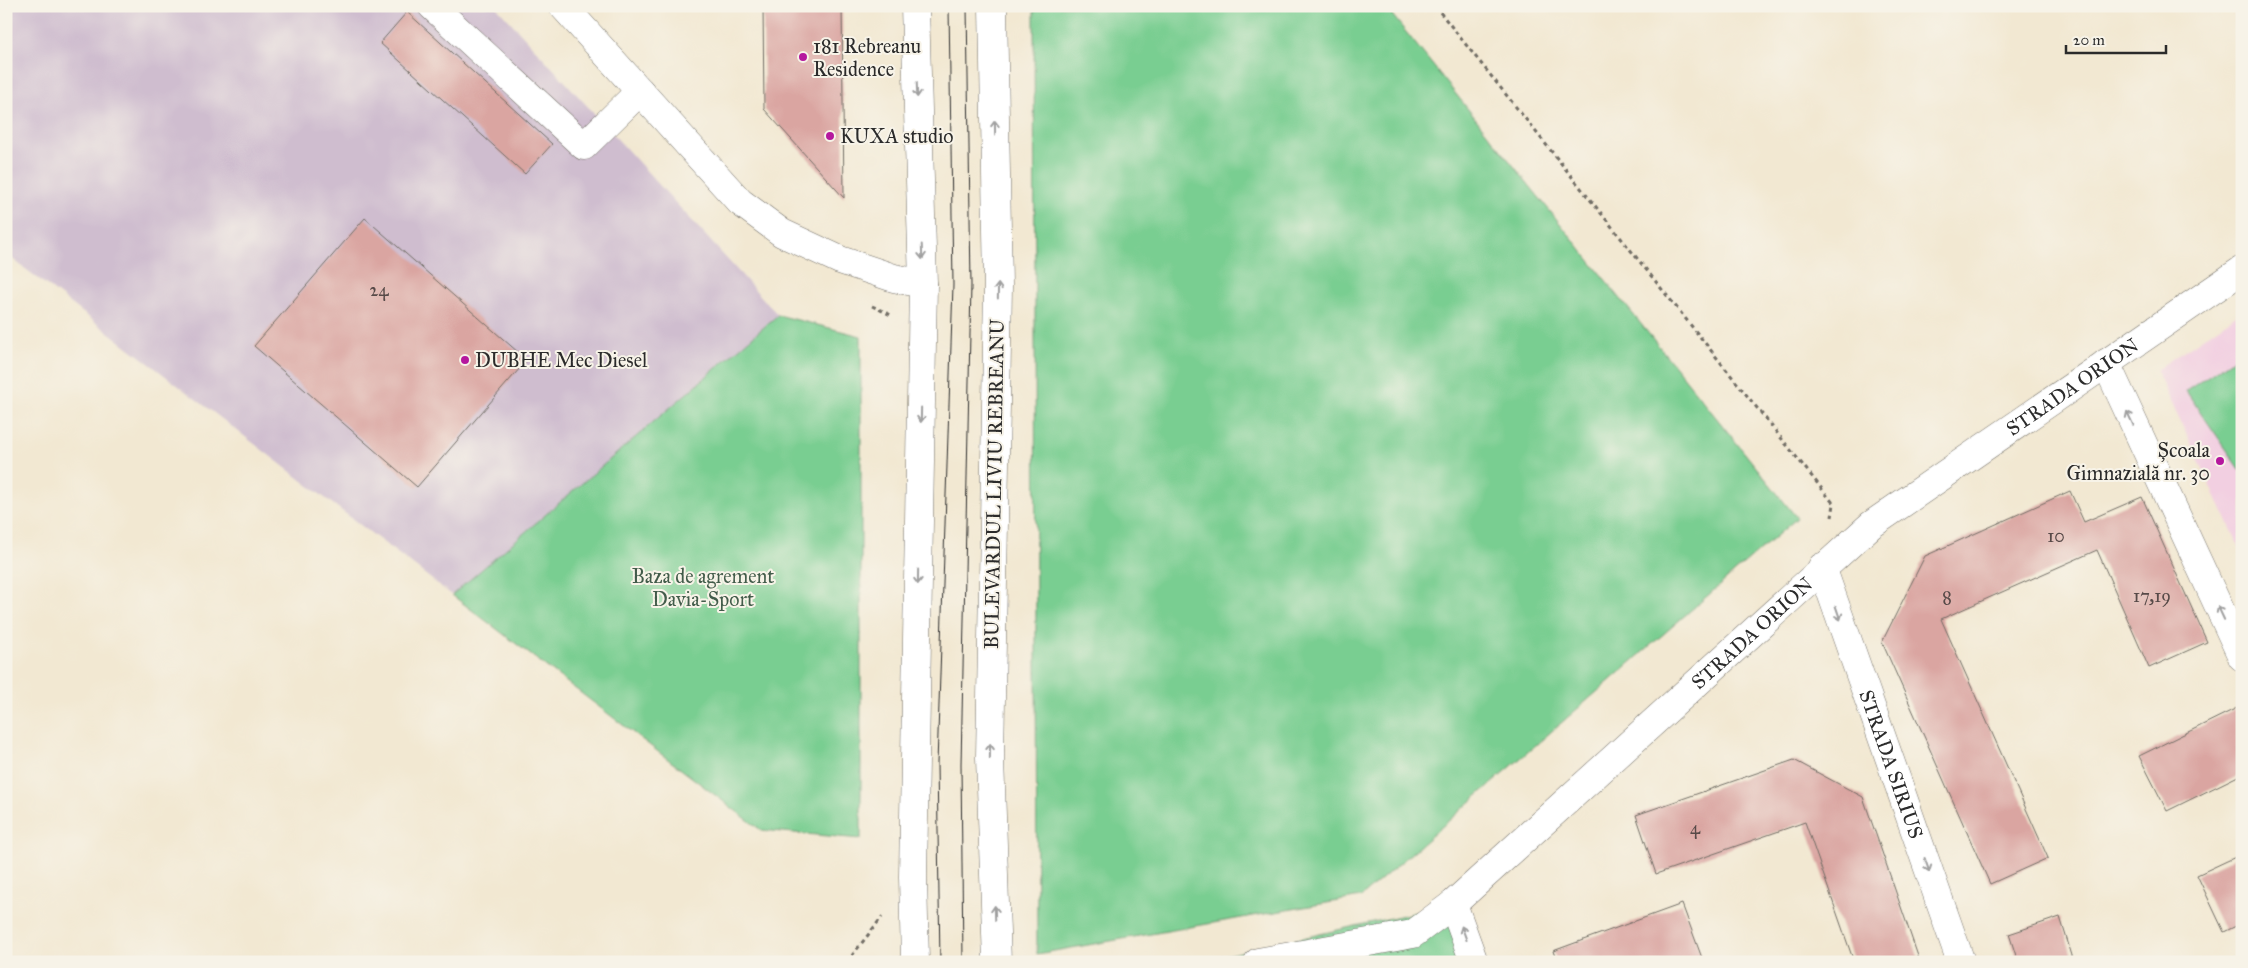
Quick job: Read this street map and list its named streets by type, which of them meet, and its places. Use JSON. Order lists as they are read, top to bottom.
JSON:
{
  "streets": {
    "street": ["STRADA ORION", "BULEVARDUL LIVIU REBREANU", "STRADA SIRIUS"]
  },
  "crossings": [
    ["STRADA ORION", "STRADA SIRIUS"]
  ],
  "one_way": ["STRADA SIRIUS"],
  "parks": ["Baza de agrement Davia-Sport"],
  "places": [
    "181 Rebreanu Residence",
    "KUXA studio",
    "DUBHE Mec Diesel",
    "Școala Gimnazială nr. 30"
  ],
  "house_numbers": [
    "24",
    "10",
    "17,19",
    "8",
    "4"
  ],
  "scale_bar": "20 m"
}
